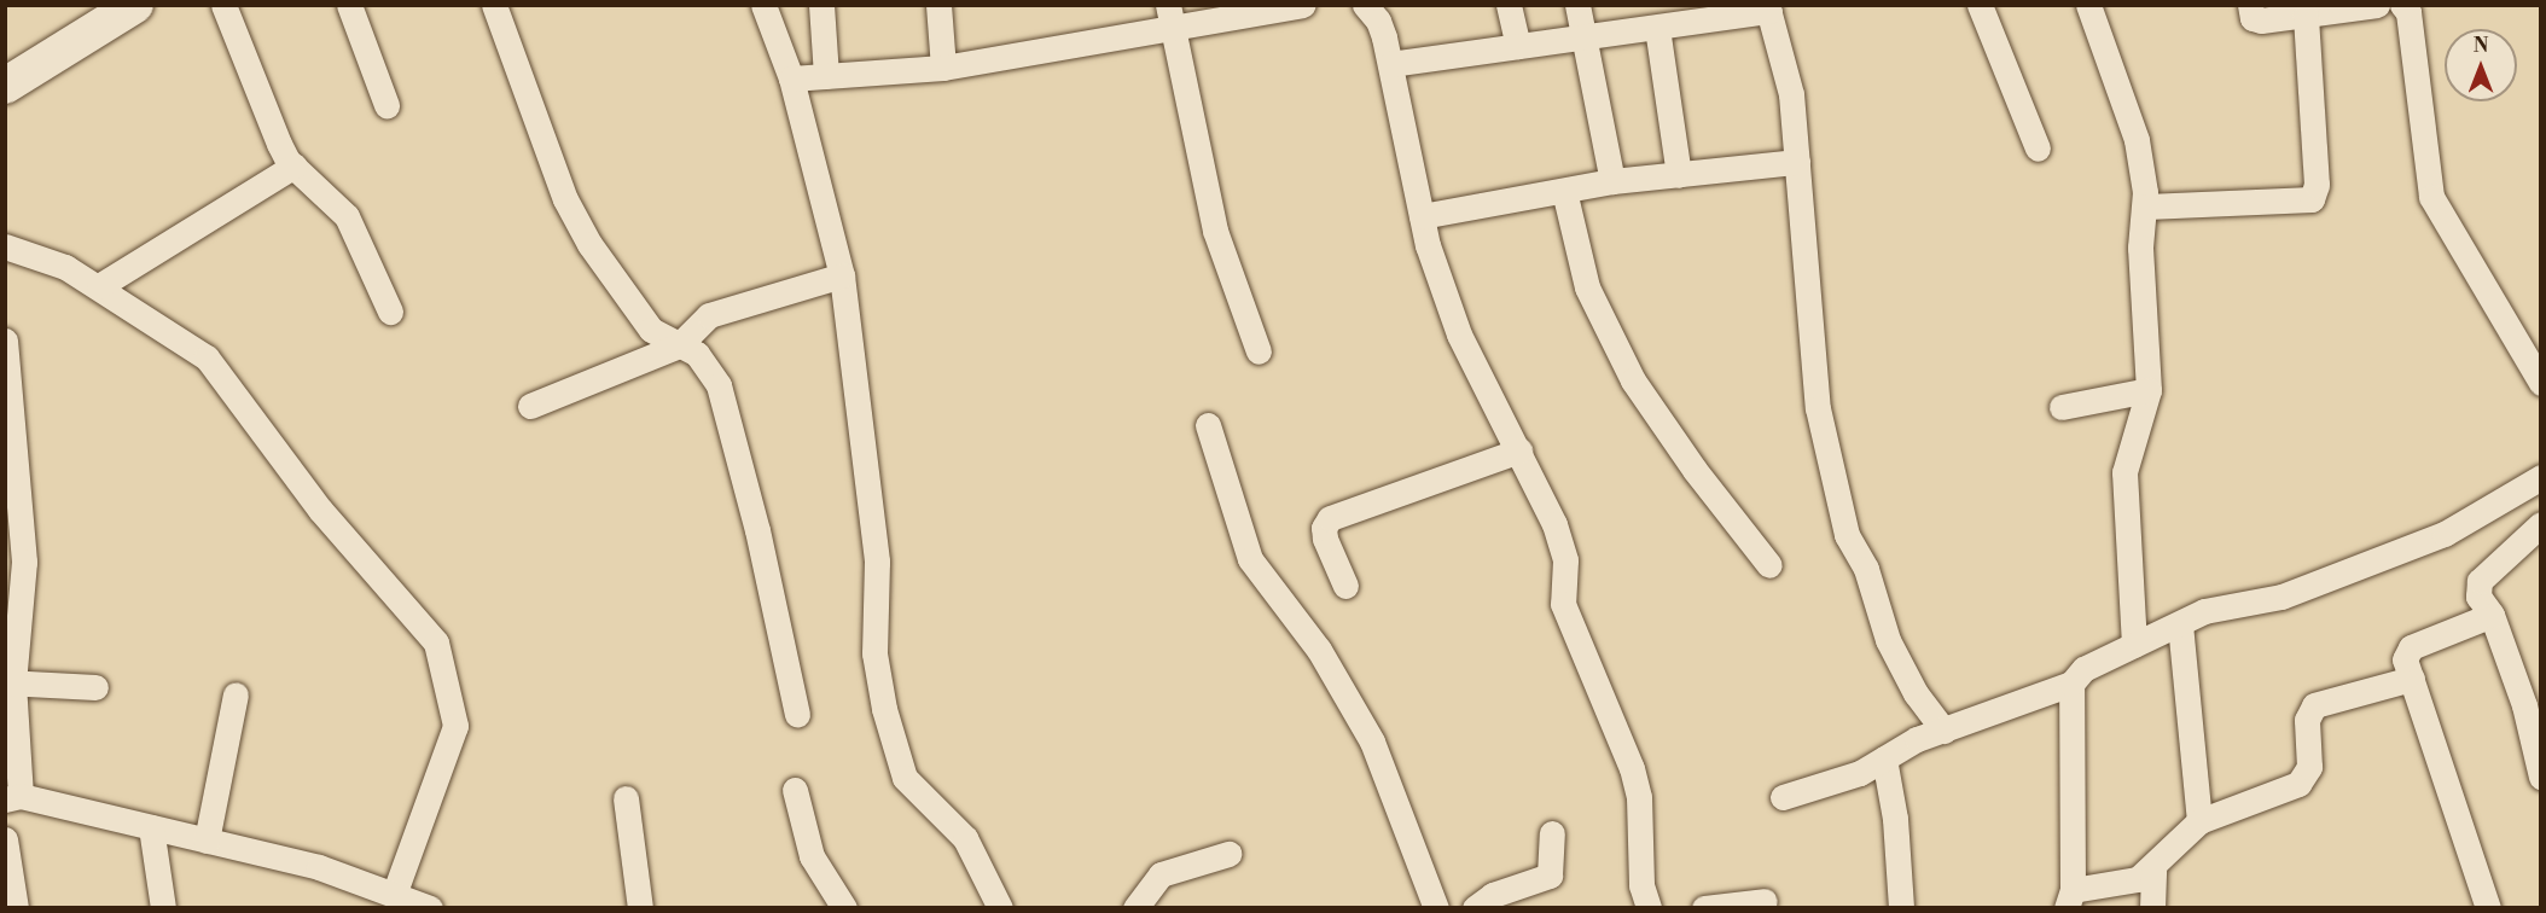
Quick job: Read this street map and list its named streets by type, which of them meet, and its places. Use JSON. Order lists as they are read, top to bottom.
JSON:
{
  "north": "top"
}
